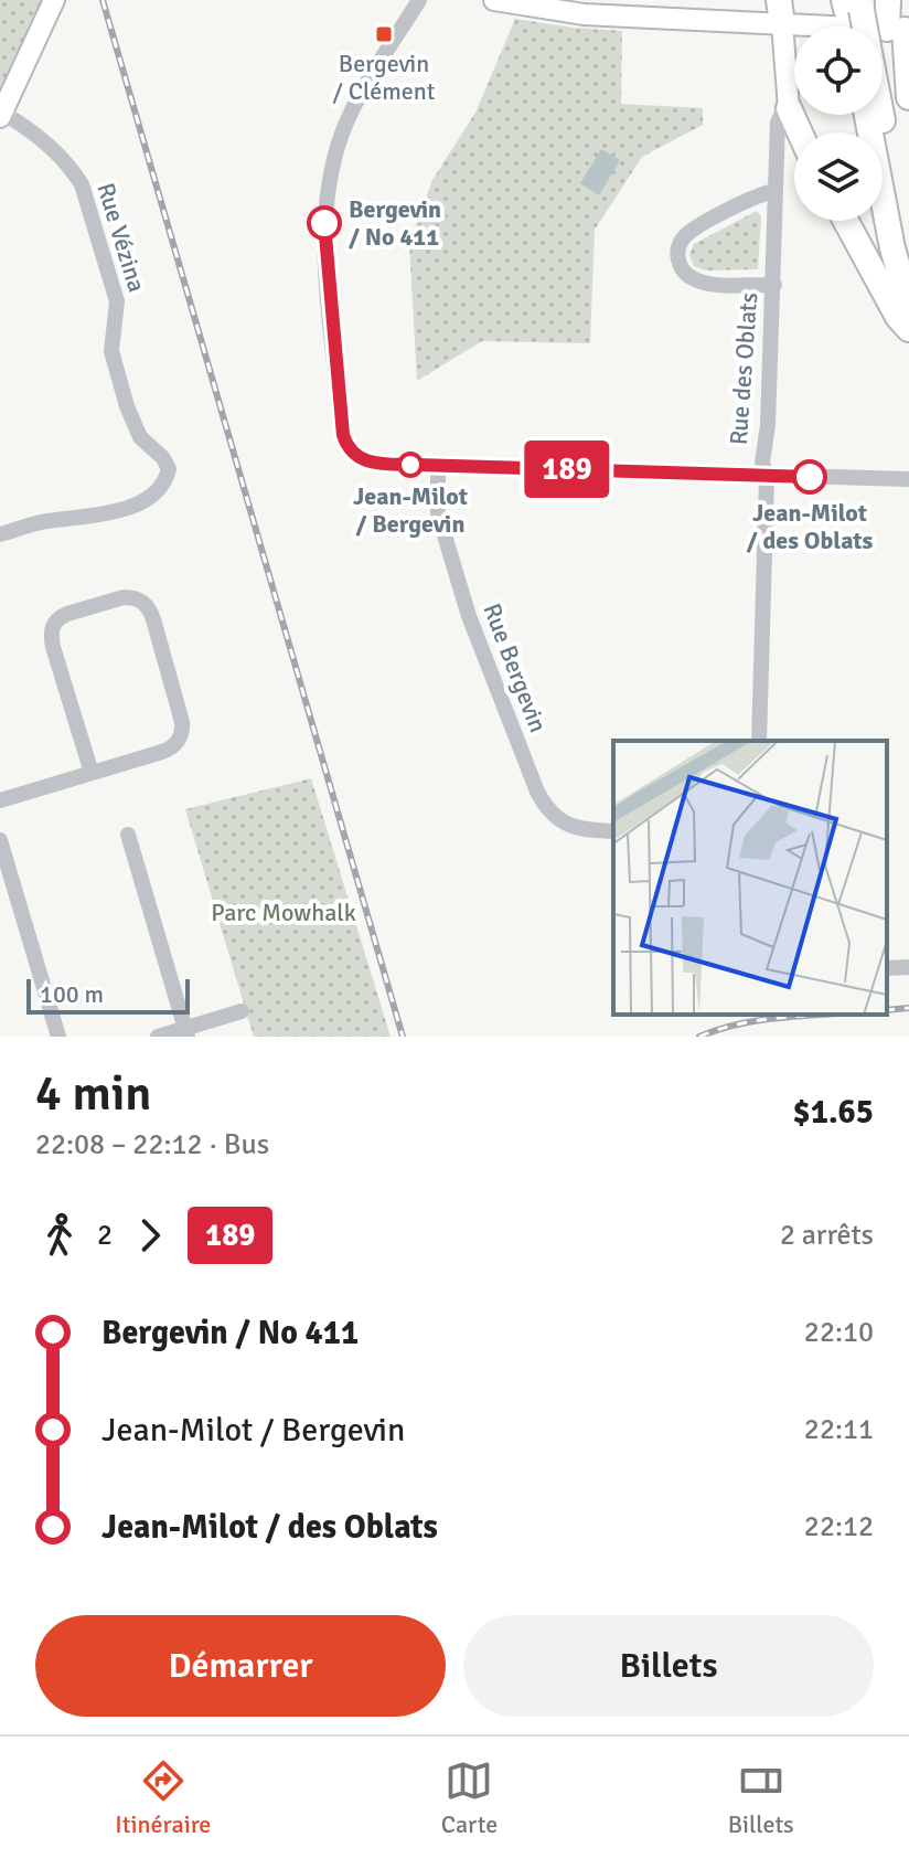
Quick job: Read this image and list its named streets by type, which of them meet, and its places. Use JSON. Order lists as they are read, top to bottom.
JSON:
{
  "streets": {
    "street": ["Rue Vézina", "Rue des Oblats", "Rue Bergevin"]
  },
  "parks": ["Parc Mowhalk"],
  "places": {
    "transit": ["Bergevin / Clément"],
    "other": ["Bergevin / No 411", "Jean-Milot / Bergevin", "Jean-Milot / des Oblats"]
  },
  "lines": ["bus line 189"],
  "scale_bar": "100 m",
  "page": {
    "on_map": "189",
    "scale": "100 m",
    "heading": ["4 min", "22:08 – 22:12 · Bus", "$1.65"],
    "legs": ["2", "189", "2 arrêts"],
    "list": [
      {
        "name": "Bergevin / No 411",
        "value": "22:10"
      },
      {
        "name": "Jean-Milot / Bergevin",
        "value": "22:11"
      },
      {
        "name": "Jean-Milot / des Oblats",
        "value": "22:12"
      }
    ],
    "buttons": ["Démarrer", "Billets"],
    "tabs": ["Itinéraire", "Carte", "Billets"]
  }
}
